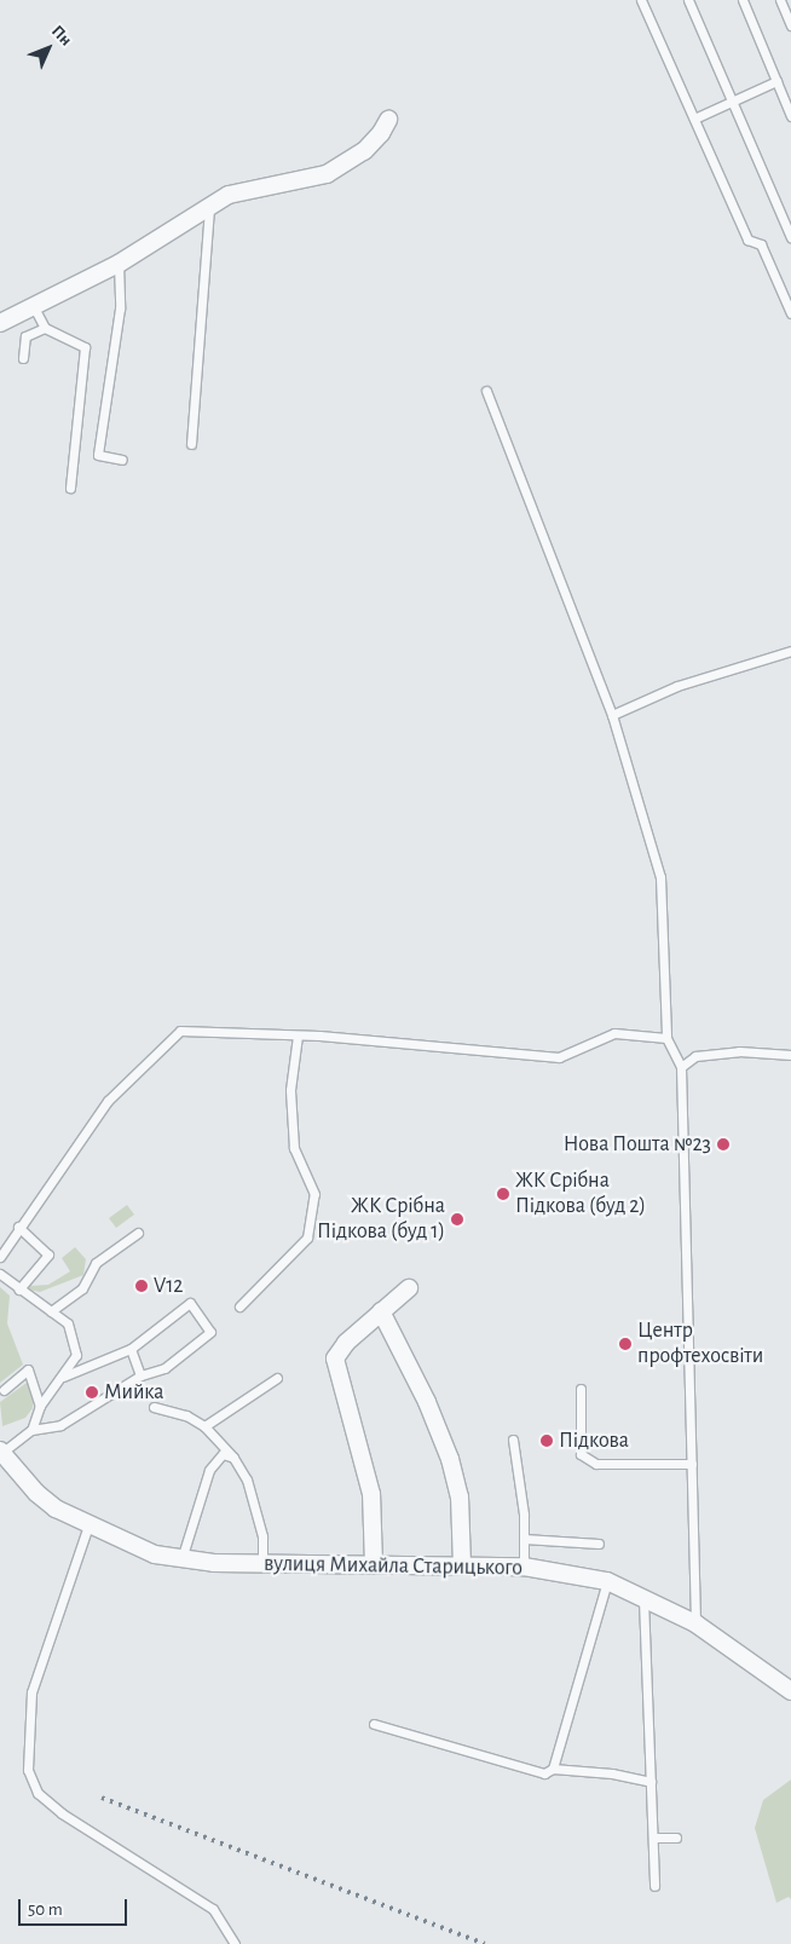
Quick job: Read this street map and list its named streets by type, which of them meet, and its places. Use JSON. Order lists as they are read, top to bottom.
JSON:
{
  "streets": {
    "street": ["вулиця Михайла Старицького"]
  },
  "places": [
    "Нова Пошта №23",
    "ЖК Срібна Підкова (буд 2)",
    "ЖК Срібна Підкова (буд 1)",
    "V12",
    "Центр профтехосвіти",
    "Мийка",
    "Підкова"
  ],
  "scale_bar": "50 m",
  "north": "top right"
}
